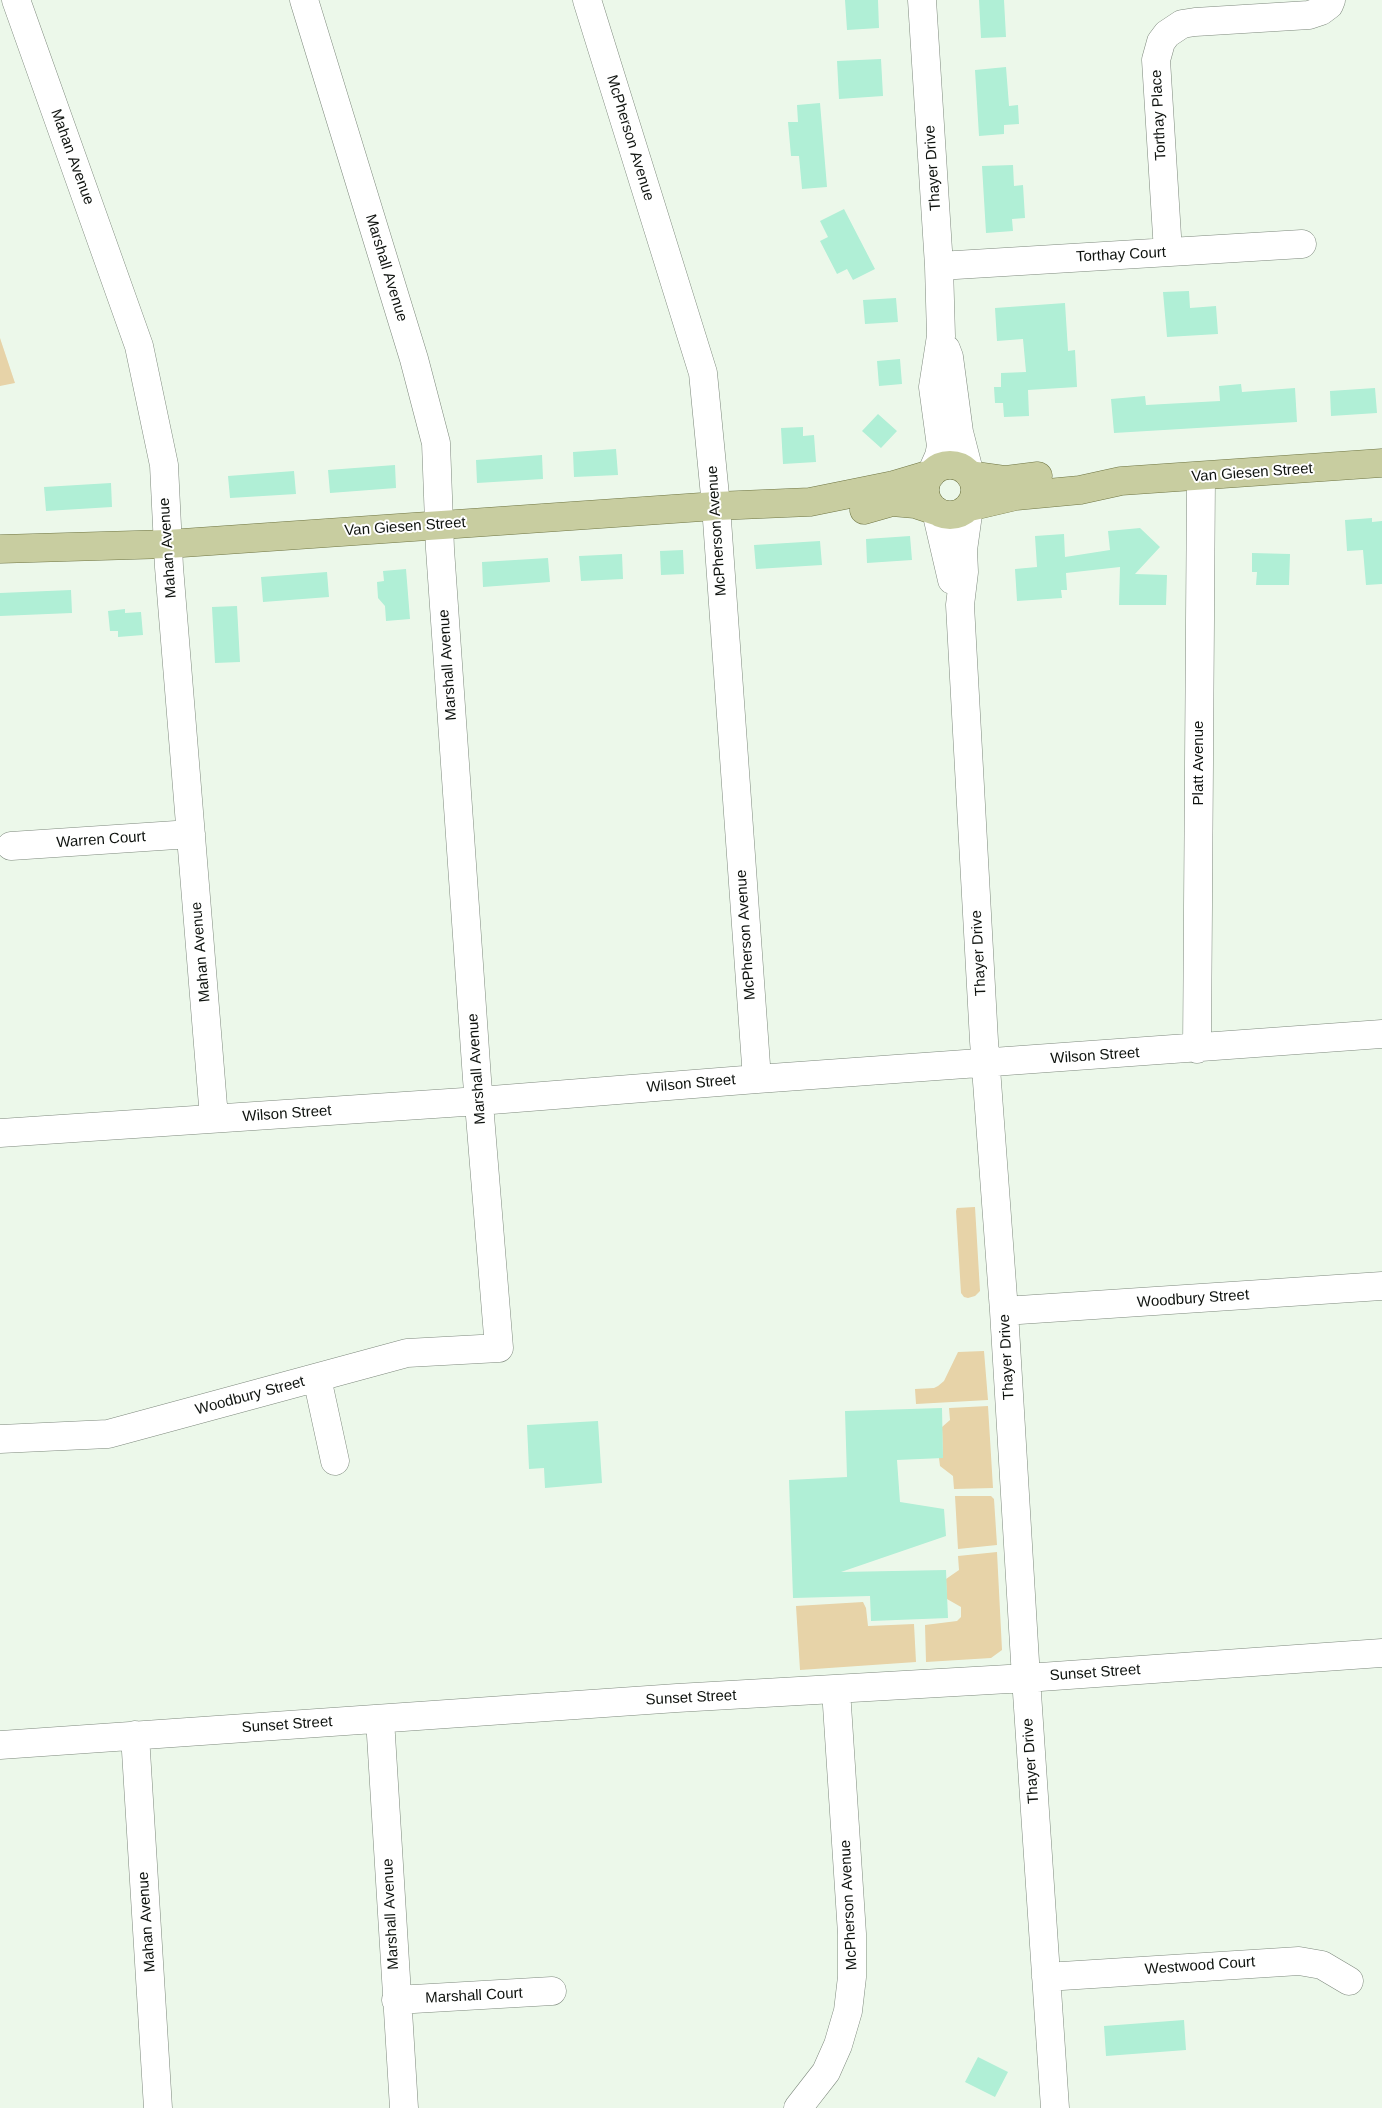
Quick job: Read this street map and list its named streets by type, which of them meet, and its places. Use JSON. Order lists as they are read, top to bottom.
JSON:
{
  "streets": {
    "main road": ["Van Giesen Street"],
    "street": [
      "Torthay Place",
      "McPherson Avenue",
      "Mahan Avenue",
      "Thayer Drive",
      "Torthay Court",
      "Marshall Avenue",
      "Platt Avenue",
      "Warren Court",
      "Wilson Street",
      "Woodbury Street",
      "Sunset Street",
      "Westwood Court",
      "Marshall Court"
    ]
  },
  "crossings": [
    ["Torthay Place", "Torthay Court"],
    ["McPherson Avenue", "Van Giesen Street"],
    ["McPherson Avenue", "Wilson Street"],
    ["McPherson Avenue", "Sunset Street"],
    ["Mahan Avenue", "Van Giesen Street"],
    ["Mahan Avenue", "Warren Court"],
    ["Mahan Avenue", "Wilson Street"],
    ["Mahan Avenue", "Sunset Street"],
    ["Thayer Drive", "Torthay Court"],
    ["Thayer Drive", "Van Giesen Street"],
    ["Thayer Drive", "Wilson Street"],
    ["Thayer Drive", "Woodbury Street"],
    ["Thayer Drive", "Sunset Street"],
    ["Thayer Drive", "Westwood Court"],
    ["Marshall Avenue", "Van Giesen Street"],
    ["Marshall Avenue", "Wilson Street"],
    ["Marshall Avenue", "Woodbury Street"],
    ["Marshall Avenue", "Sunset Street"],
    ["Marshall Avenue", "Marshall Court"],
    ["Van Giesen Street", "Platt Avenue"],
    ["Platt Avenue", "Wilson Street"]
  ]
}
